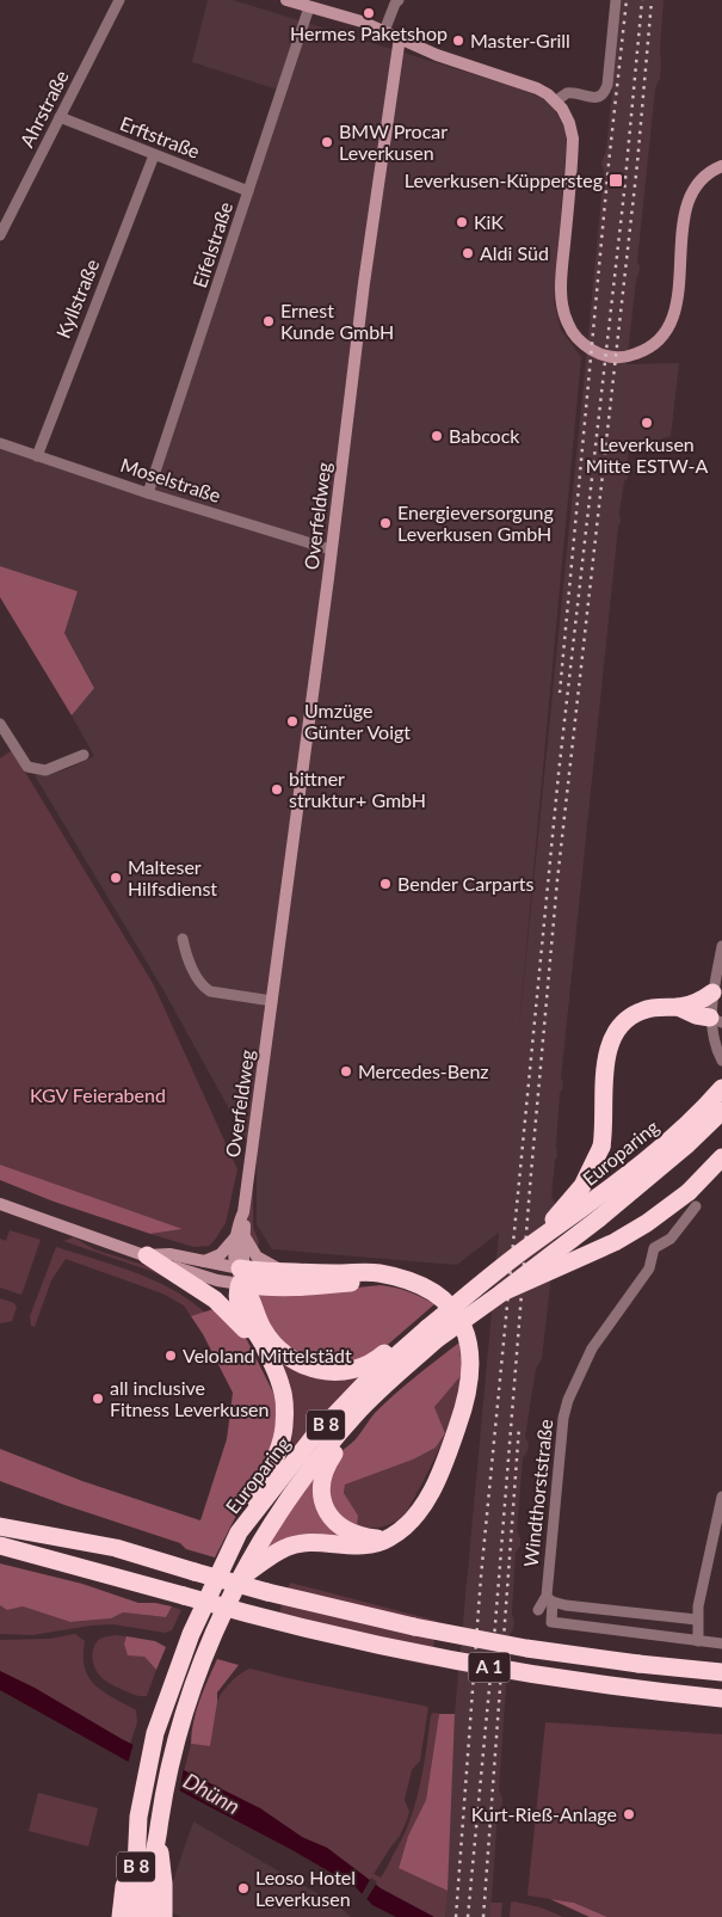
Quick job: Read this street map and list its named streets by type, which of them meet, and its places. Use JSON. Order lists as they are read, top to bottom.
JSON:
{
  "streets": {
    "highway": ["Europaring", "B 8", "A 1"],
    "street": [
      "Ahrstraße",
      "Erftstraße",
      "Eifelstraße",
      "Kyllstraße",
      "Moselstraße",
      "Overfeldweg",
      "Windthorststraße"
    ]
  },
  "crossings": [
    ["Ahrstraße", "Erftstraße"],
    ["Erftstraße", "Eifelstraße"],
    ["Erftstraße", "Kyllstraße"],
    ["Eifelstraße", "Moselstraße"],
    ["Kyllstraße", "Moselstraße"],
    ["Moselstraße", "Overfeldweg"]
  ],
  "water": ["Dhünn"],
  "parks": ["KGV Feierabend"],
  "places": {
    "other": [
      "Hermes Paketshop",
      "Master-Grill",
      "BMW Procar Leverkusen",
      "KiK",
      "Aldi Süd",
      "Ernest Kunde GmbH",
      "Leverkusen Mitte ESTW-A",
      "Babcock",
      "Energieversorgung Leverkusen GmbH",
      "Umzüge Günter Voigt",
      "bittner struktur+ GmbH",
      "Malteser Hilfsdienst",
      "Bender Carparts",
      "Mercedes-Benz",
      "Veloland Mittelstädt",
      "all inclusive Fitness Leverkusen",
      "Kurt-Rieß-Anlage",
      "Leoso Hotel Leverkusen"
    ],
    "transit": ["Leverkusen-Küppersteg"]
  }
}
